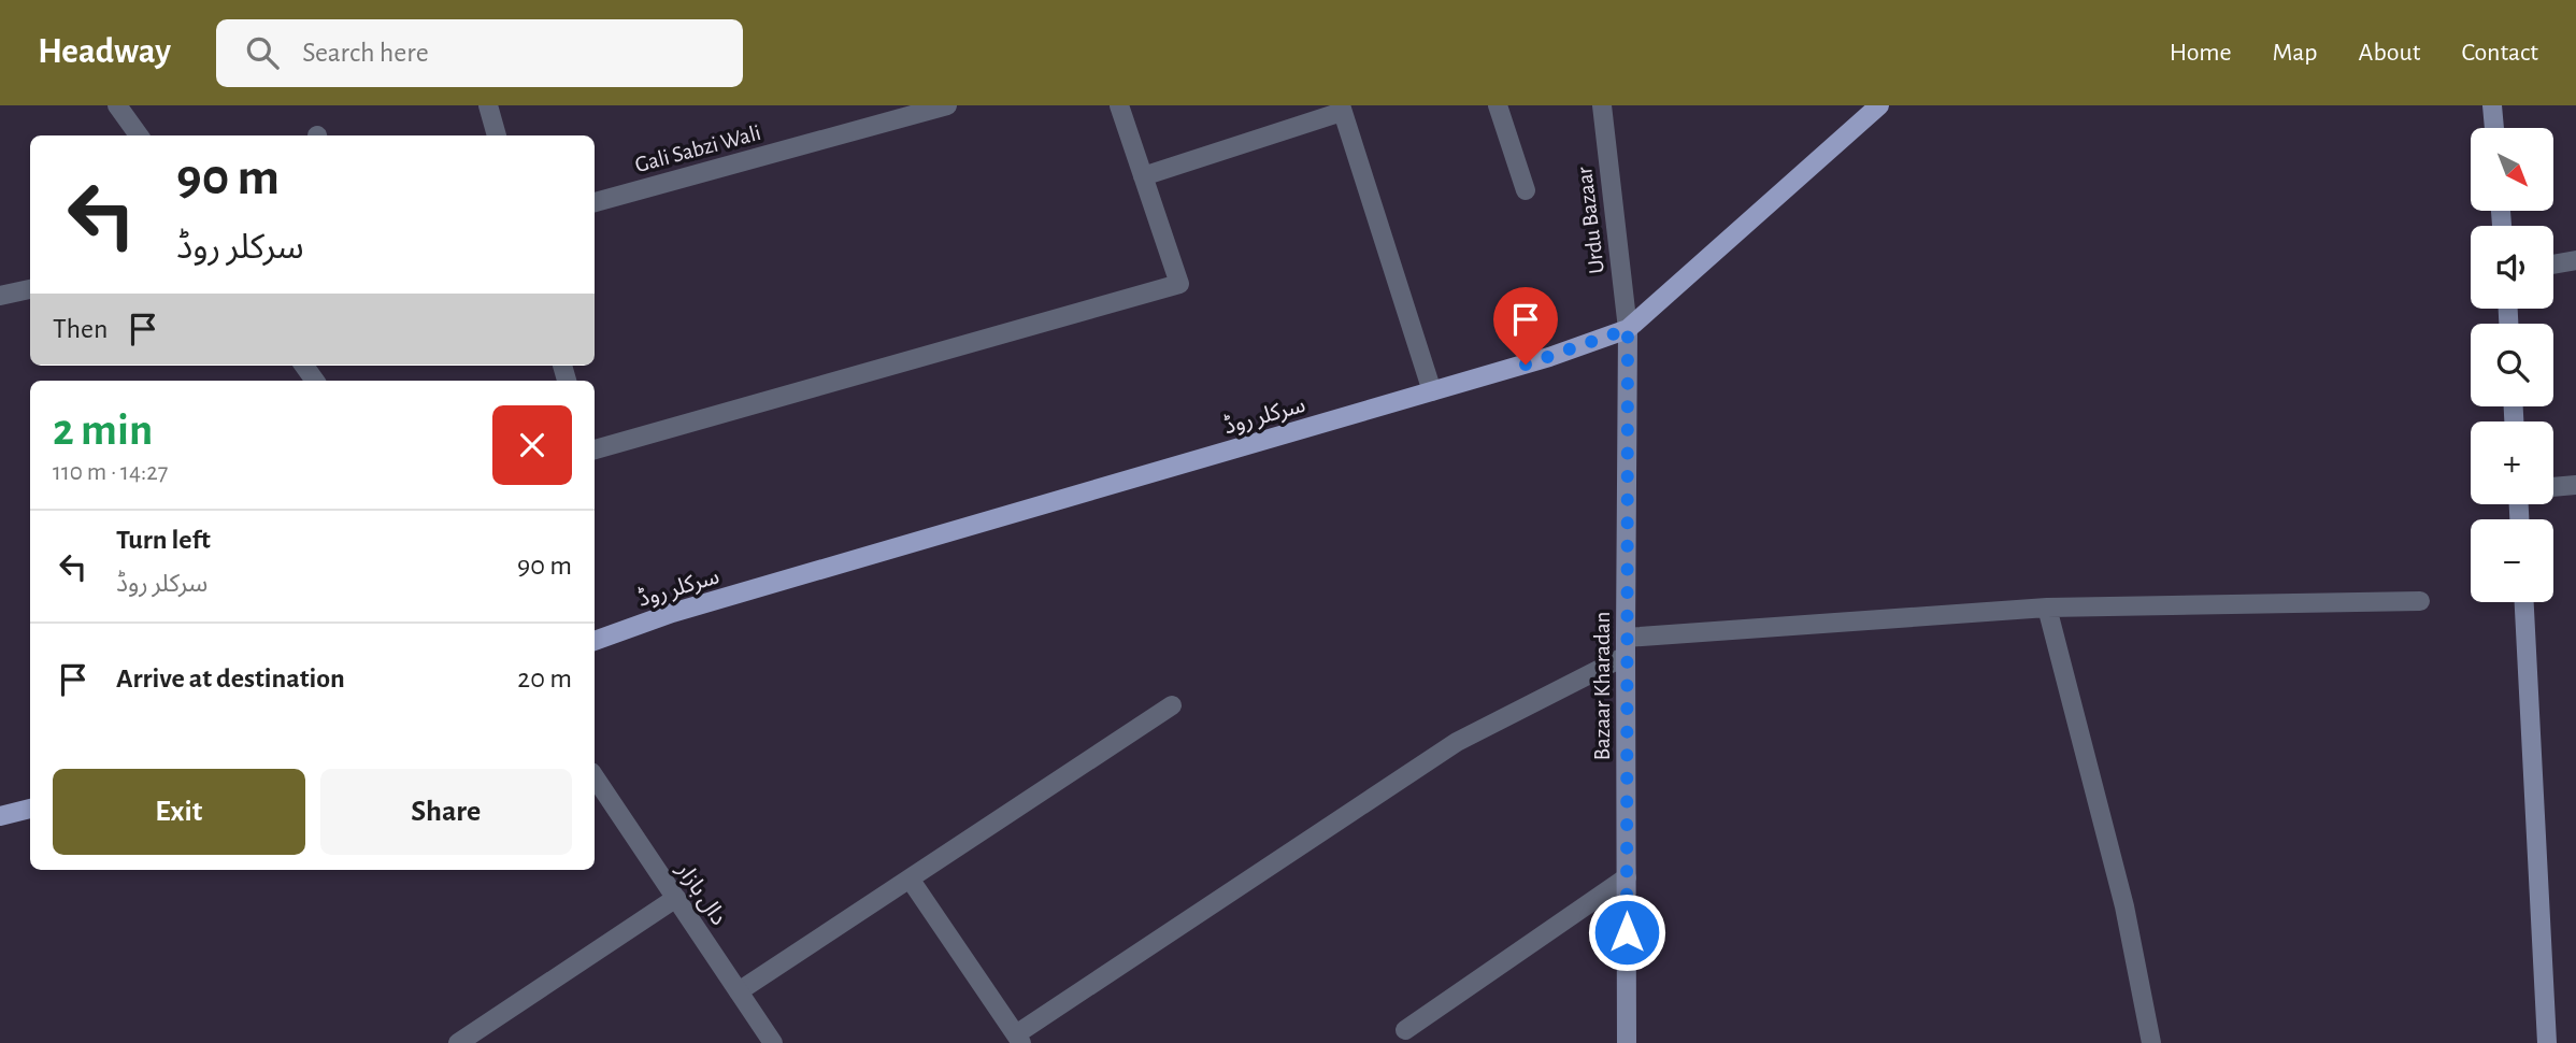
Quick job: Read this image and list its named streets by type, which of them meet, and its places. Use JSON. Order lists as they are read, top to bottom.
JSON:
{
  "streets": {
    "main road": ["سرکلر روڈ"],
    "street": [
      "Gali Sabzi Wali",
      "Urdu Bazaar",
      "Bazaar Kharadan",
      "دال بازار"
    ]
  },
  "crossings": [
    ["Urdu Bazaar", "سرکلر روڈ"],
    ["Urdu Bazaar", "Bazaar Kharadan"],
    ["سرکلر روڈ", "Bazaar Kharadan"]
  ],
  "north": "bottom right",
  "page": {
    "header": "Headway",
    "search": "Search here",
    "nav": [
      "Home",
      "Map",
      "About",
      "Contact"
    ],
    "map_buttons": ["+", "−"],
    "turn": ["90 m", "سرکلر روڈ"],
    "then": "Then",
    "heading": ["2 min", "110 m · 14:27"],
    "list": [
      {
        "name": "Turn left",
        "note": "سرکلر روڈ",
        "value": "90 m"
      },
      {
        "name": "Arrive at destination",
        "value": "20 m"
      }
    ],
    "buttons": ["Exit", "Share"]
  }
}
